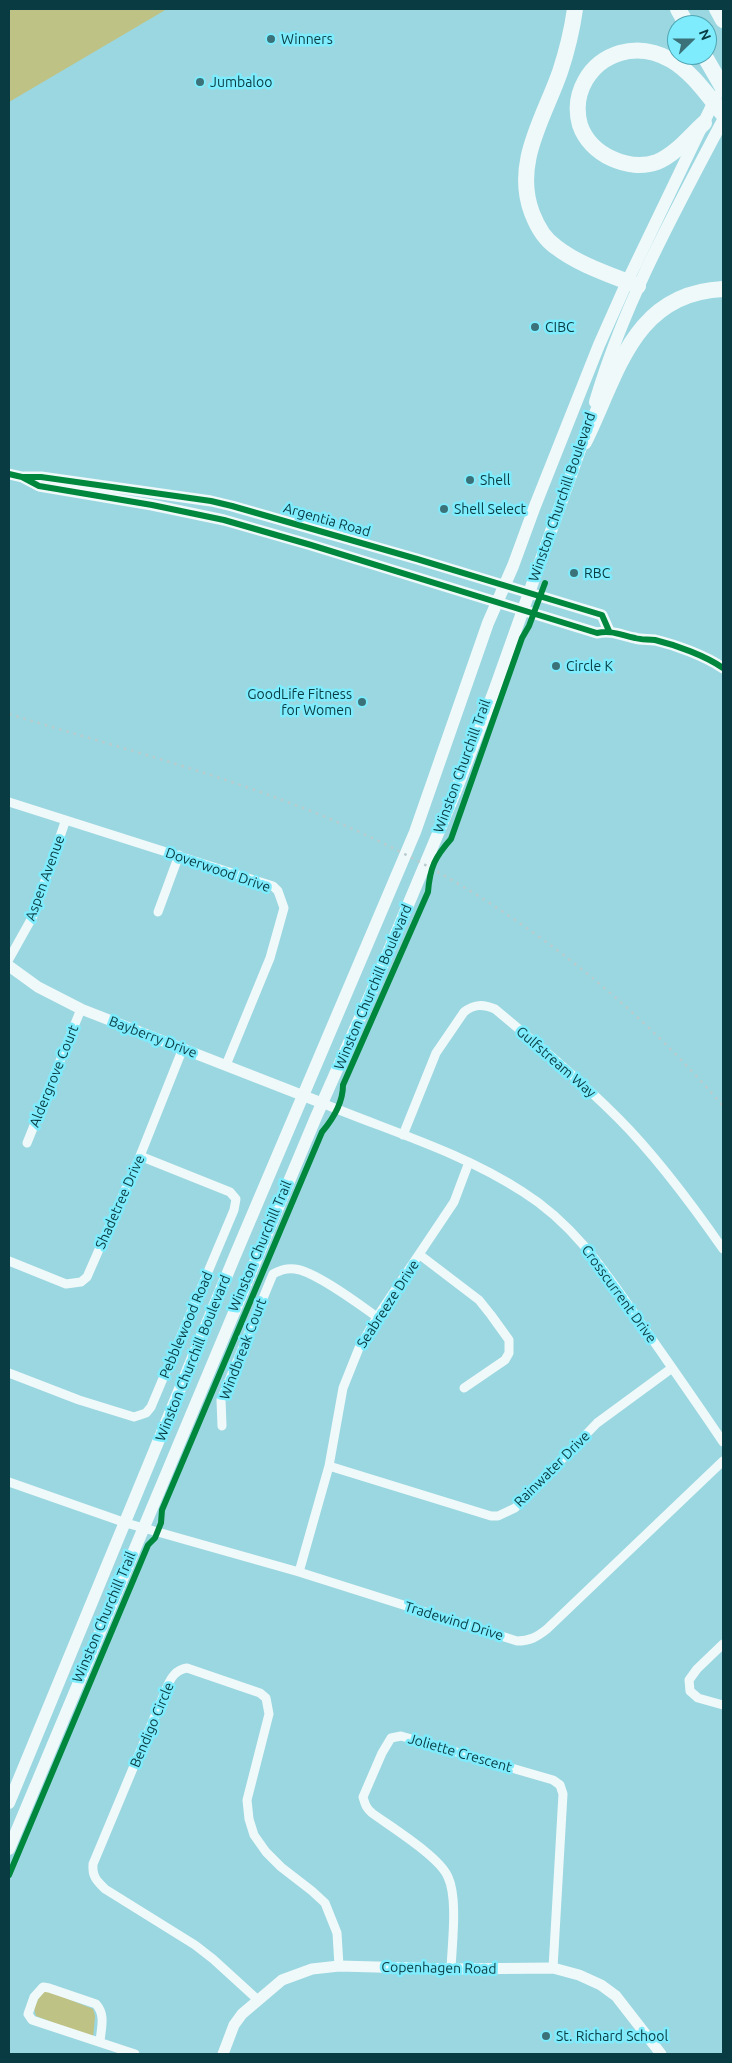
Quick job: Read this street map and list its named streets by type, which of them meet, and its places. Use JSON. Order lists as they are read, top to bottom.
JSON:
{
  "streets": {
    "main road": ["Winston Churchill Boulevard"],
    "street": [
      "Argentia Road",
      "Doverwood Drive",
      "Aspen Avenue",
      "Bayberry Drive",
      "Gulfstream Way",
      "Aldergrove Court",
      "Shadetree Drive",
      "Crosscurrent Drive",
      "Seabreeze Drive",
      "Pebblewood Road",
      "Windbreak Court",
      "Rainwater Drive",
      "Tradewind Drive",
      "Bendigo Circle",
      "Joliette Crescent",
      "Copenhagen Road"
    ],
    "cycle path": ["Winston Churchill Trail"]
  },
  "crossings": [
    ["Winston Churchill Boulevard", "Argentia Road"],
    ["Winston Churchill Boulevard", "Bayberry Drive"],
    ["Winston Churchill Boulevard", "Crosscurrent Drive"],
    ["Winston Churchill Boulevard", "Tradewind Drive"],
    ["Doverwood Drive", "Aspen Avenue"],
    ["Doverwood Drive", "Bayberry Drive"],
    ["Bayberry Drive", "Aldergrove Court"],
    ["Bayberry Drive", "Shadetree Drive"],
    ["Bayberry Drive", "Crosscurrent Drive"],
    ["Gulfstream Way", "Crosscurrent Drive"],
    ["Shadetree Drive", "Pebblewood Road"],
    ["Crosscurrent Drive", "Seabreeze Drive"],
    ["Crosscurrent Drive", "Rainwater Drive"],
    ["Seabreeze Drive", "Windbreak Court"],
    ["Seabreeze Drive", "Rainwater Drive"],
    ["Seabreeze Drive", "Tradewind Drive"],
    ["Bendigo Circle", "Copenhagen Road"],
    ["Joliette Crescent", "Copenhagen Road"]
  ],
  "places": [
    "Winners",
    "Jumbaloo",
    "CIBC",
    "Shell",
    "Shell Select",
    "RBC",
    "Circle K",
    "GoodLife Fitness for Women",
    "St. Richard School"
  ],
  "north": "right"
}
